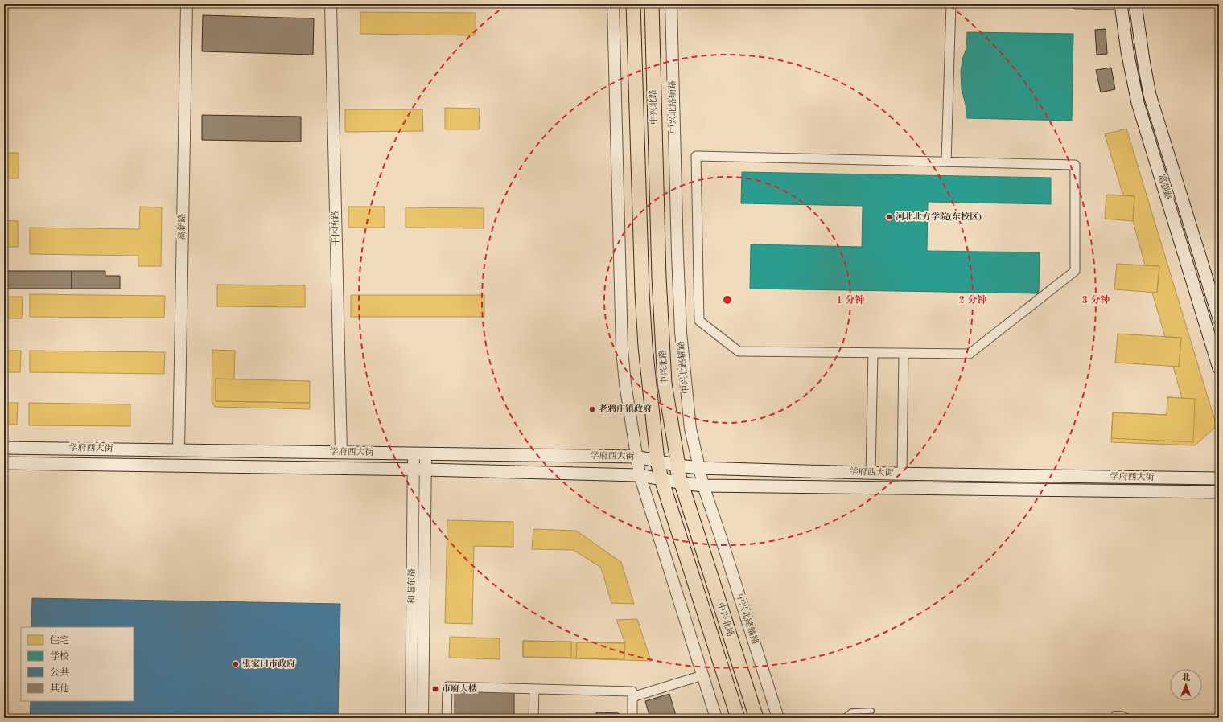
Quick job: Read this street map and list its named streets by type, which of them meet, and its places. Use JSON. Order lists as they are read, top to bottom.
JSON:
{
  "streets": {
    "main road": ["中兴北路", "富强路", "学府西大街"],
    "street": [
      "中兴北路辅路",
      "高新路",
      "干休所路",
      "和谐东路"
    ]
  },
  "crossings": [
    ["中兴北路", "学府西大街"],
    ["中兴北路辅路", "学府西大街"],
    ["高新路", "学府西大街"],
    ["干休所路", "学府西大街"],
    ["学府西大街", "和谐东路"]
  ],
  "places": {
    "other": ["河北北方学院(东校区)", "老鸦庄镇政府", "张家口市政府"],
    "transit": ["市府大楼"]
  },
  "legend": [
    "住宅",
    "学校",
    "公共",
    "其他"
  ],
  "north": "top",
  "rings": ["1 分钟", "2 分钟", "3 分钟"]
}
